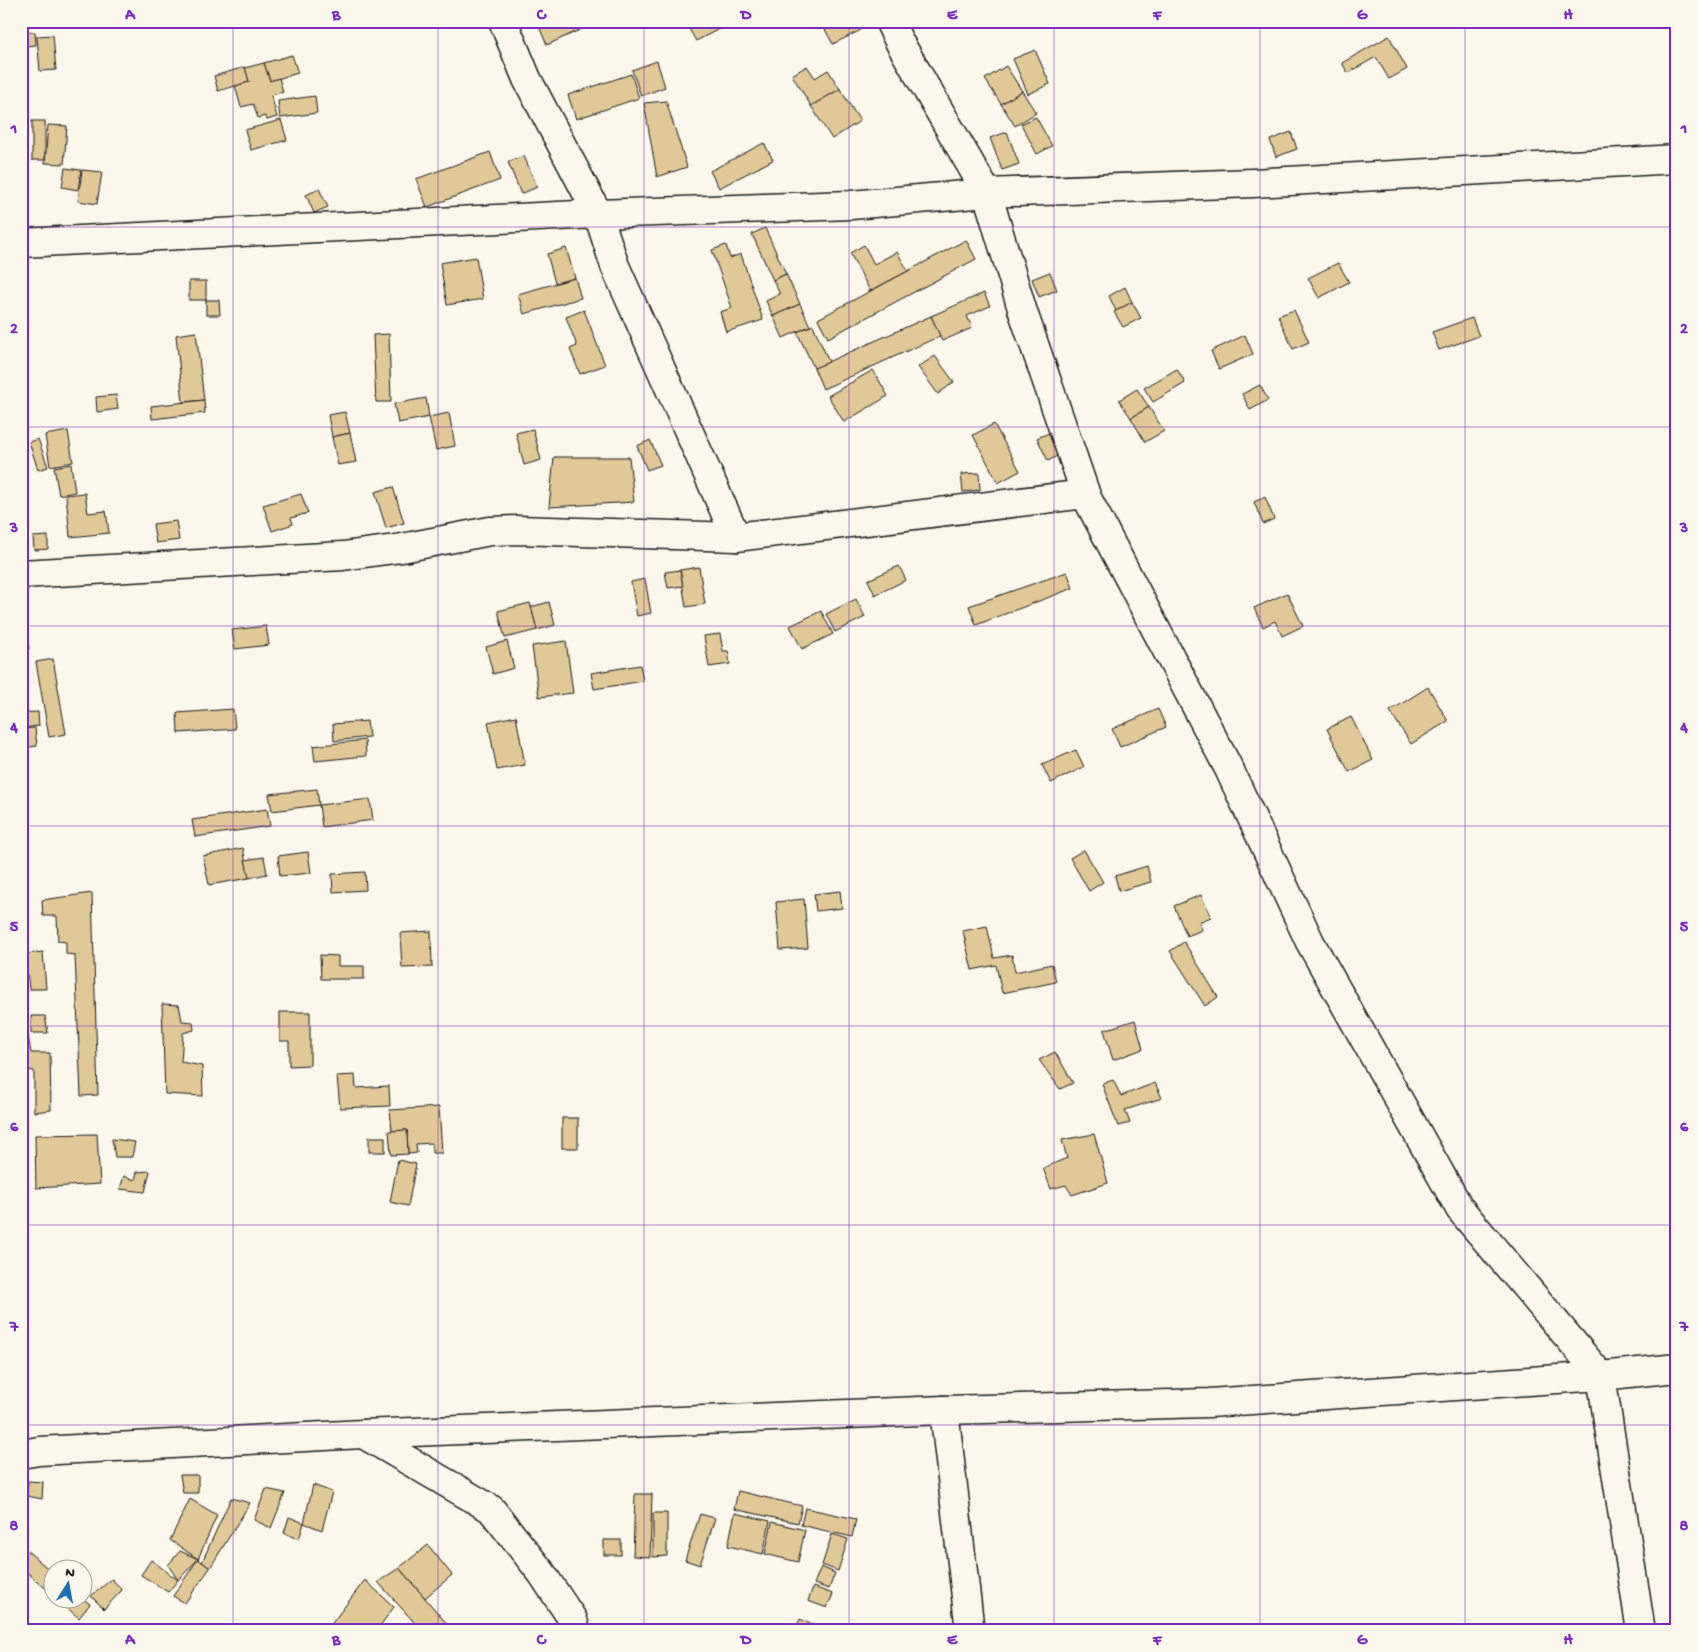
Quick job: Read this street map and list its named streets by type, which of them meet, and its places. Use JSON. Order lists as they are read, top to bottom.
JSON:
{
  "north": "top",
  "grid": {
    "columns": [
      "A",
      "B",
      "C",
      "D",
      "E",
      "F",
      "G",
      "H"
    ],
    "rows": [
      "1",
      "2",
      "3",
      "4",
      "5",
      "6",
      "7",
      "8"
    ]
  }
}
